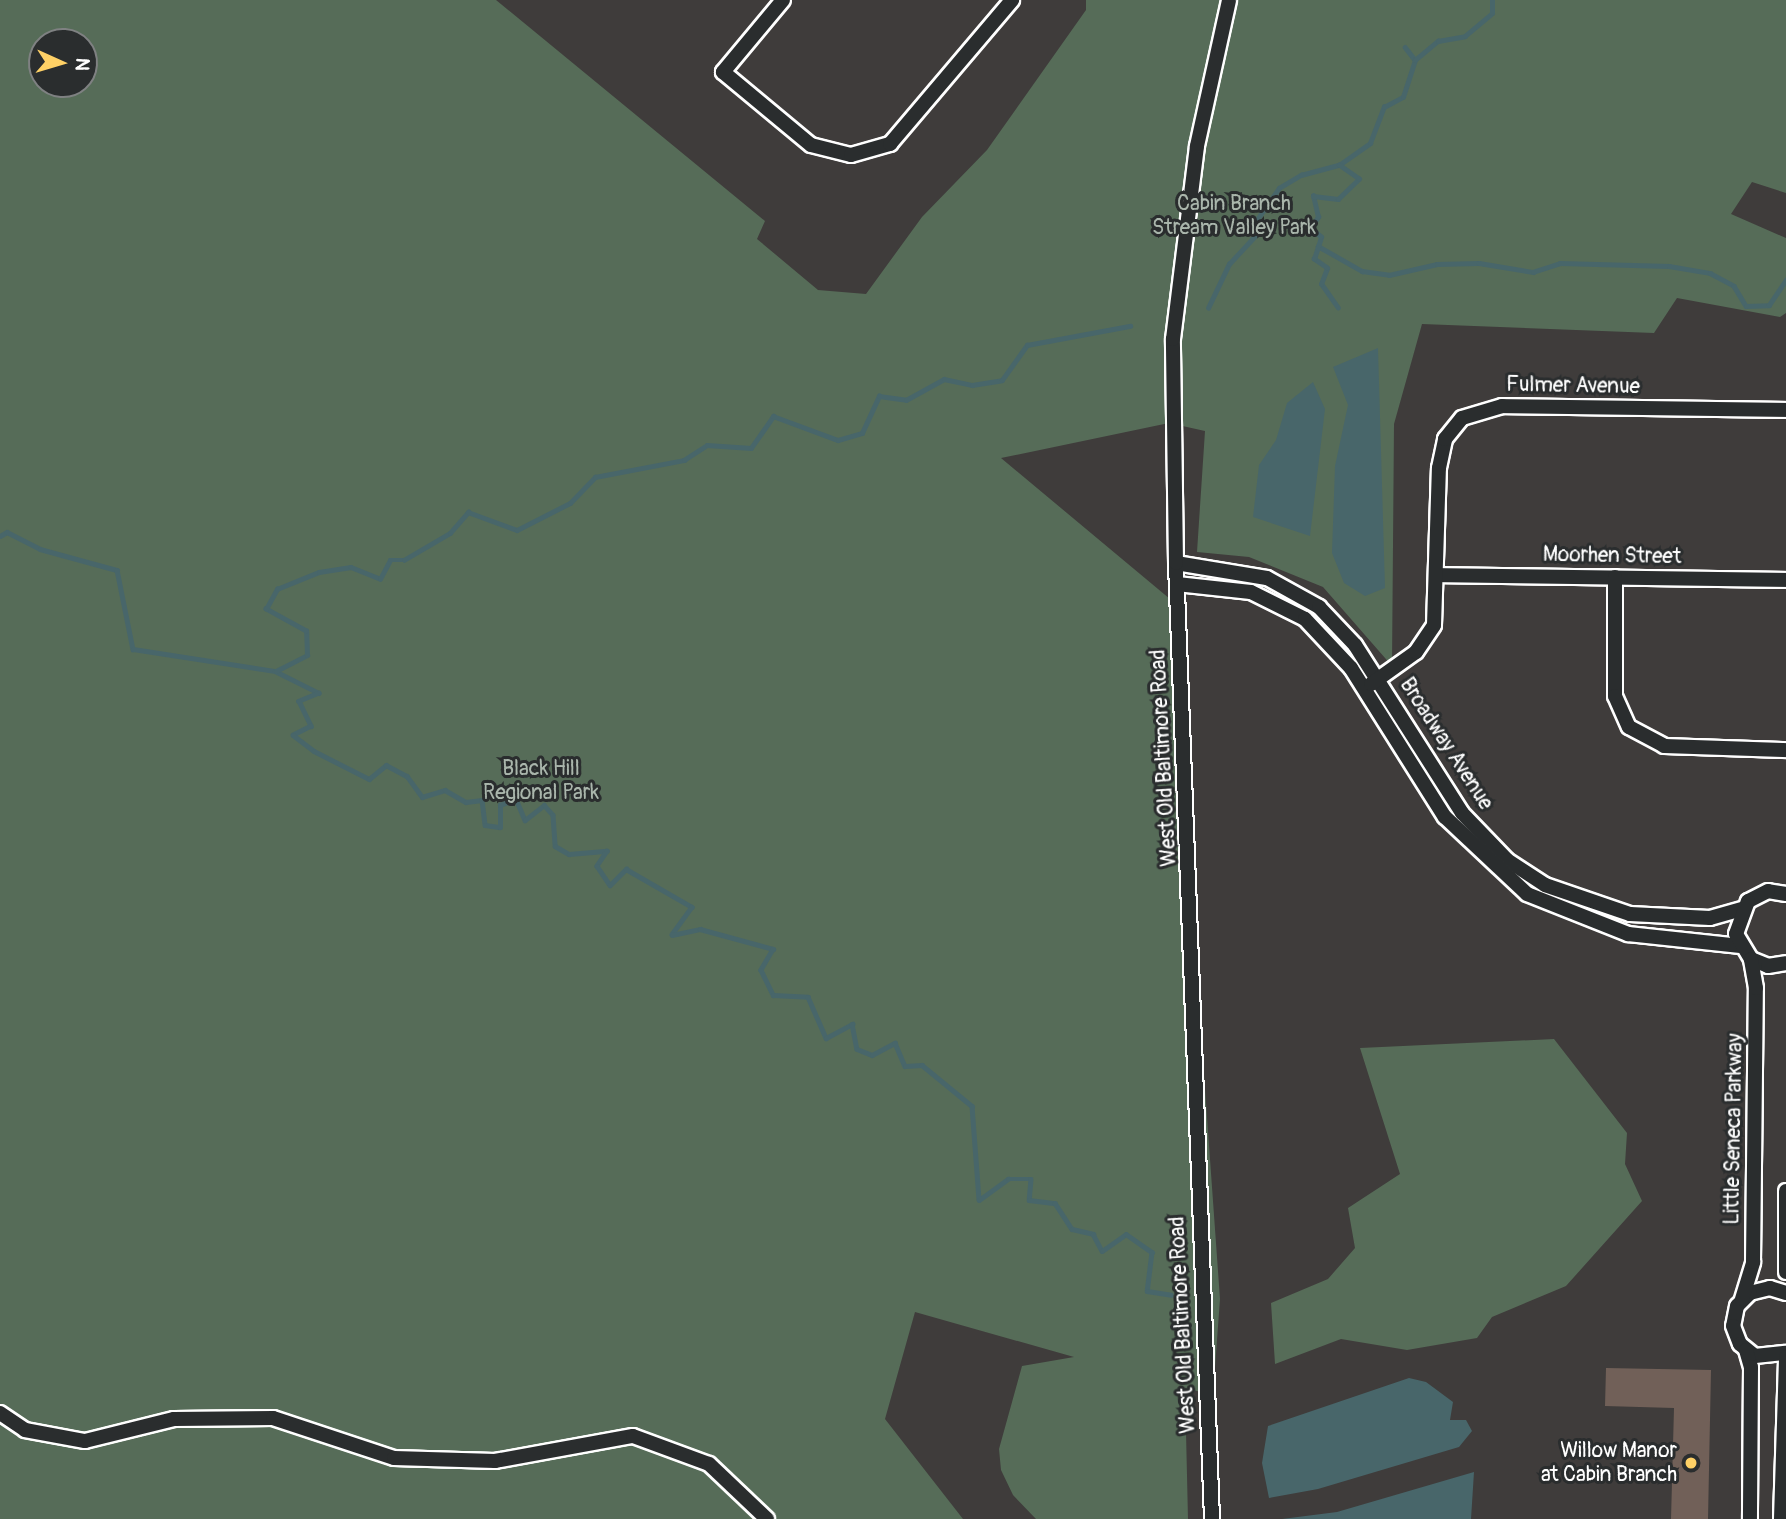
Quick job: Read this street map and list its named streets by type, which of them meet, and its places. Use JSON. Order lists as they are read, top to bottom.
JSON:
{
  "streets": {
    "street": [
      "Fulmer Avenue",
      "Moorhen Street",
      "Broadway Avenue",
      "West Old Baltimore Road",
      "Little Seneca Parkway"
    ]
  },
  "crossings": [
    ["Fulmer Avenue", "Moorhen Street"],
    ["Fulmer Avenue", "Broadway Avenue"],
    ["Broadway Avenue", "West Old Baltimore Road"]
  ],
  "parks": ["Cabin Branch Stream Valley Park", "Black Hill Regional Park"],
  "places": ["Willow Manor at Cabin Branch"],
  "north": "right"
}
